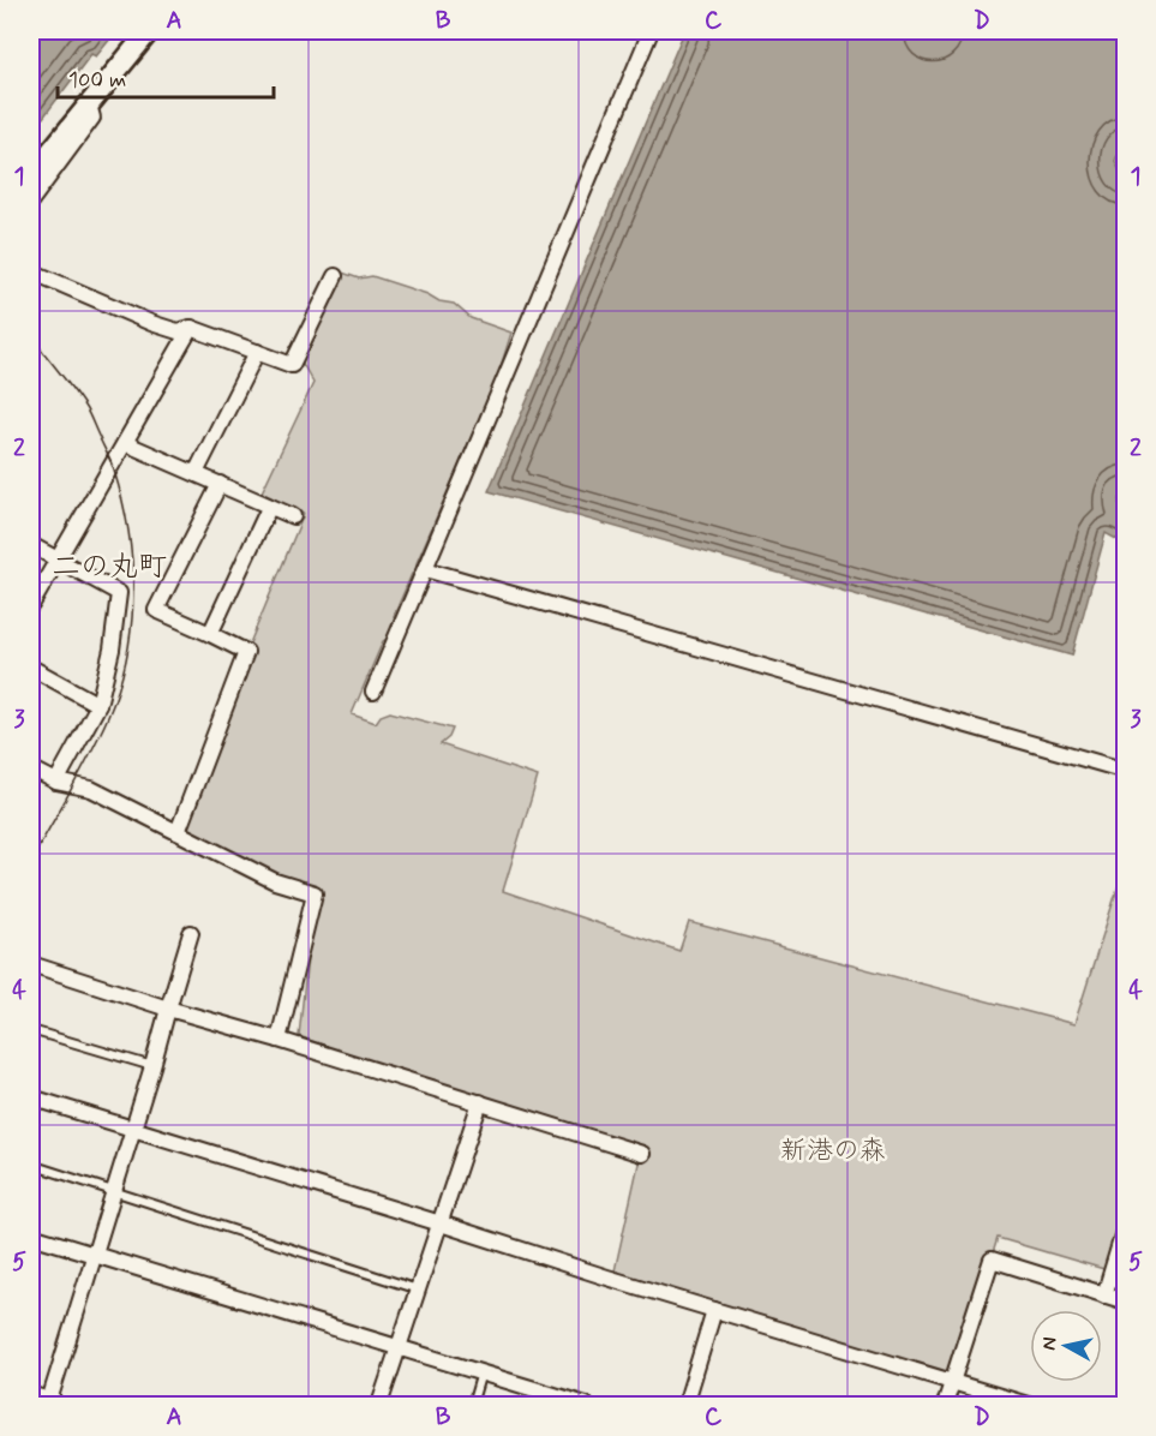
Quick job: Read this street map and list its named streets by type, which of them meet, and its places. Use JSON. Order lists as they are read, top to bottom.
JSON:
{
  "districts": ["二の丸町"],
  "parks": ["新港の森"],
  "scale_bar": "100 m",
  "north": "left",
  "grid": {
    "columns": [
      "A",
      "B",
      "C",
      "D"
    ],
    "rows": [
      "1",
      "2",
      "3",
      "4",
      "5"
    ]
  }
}
